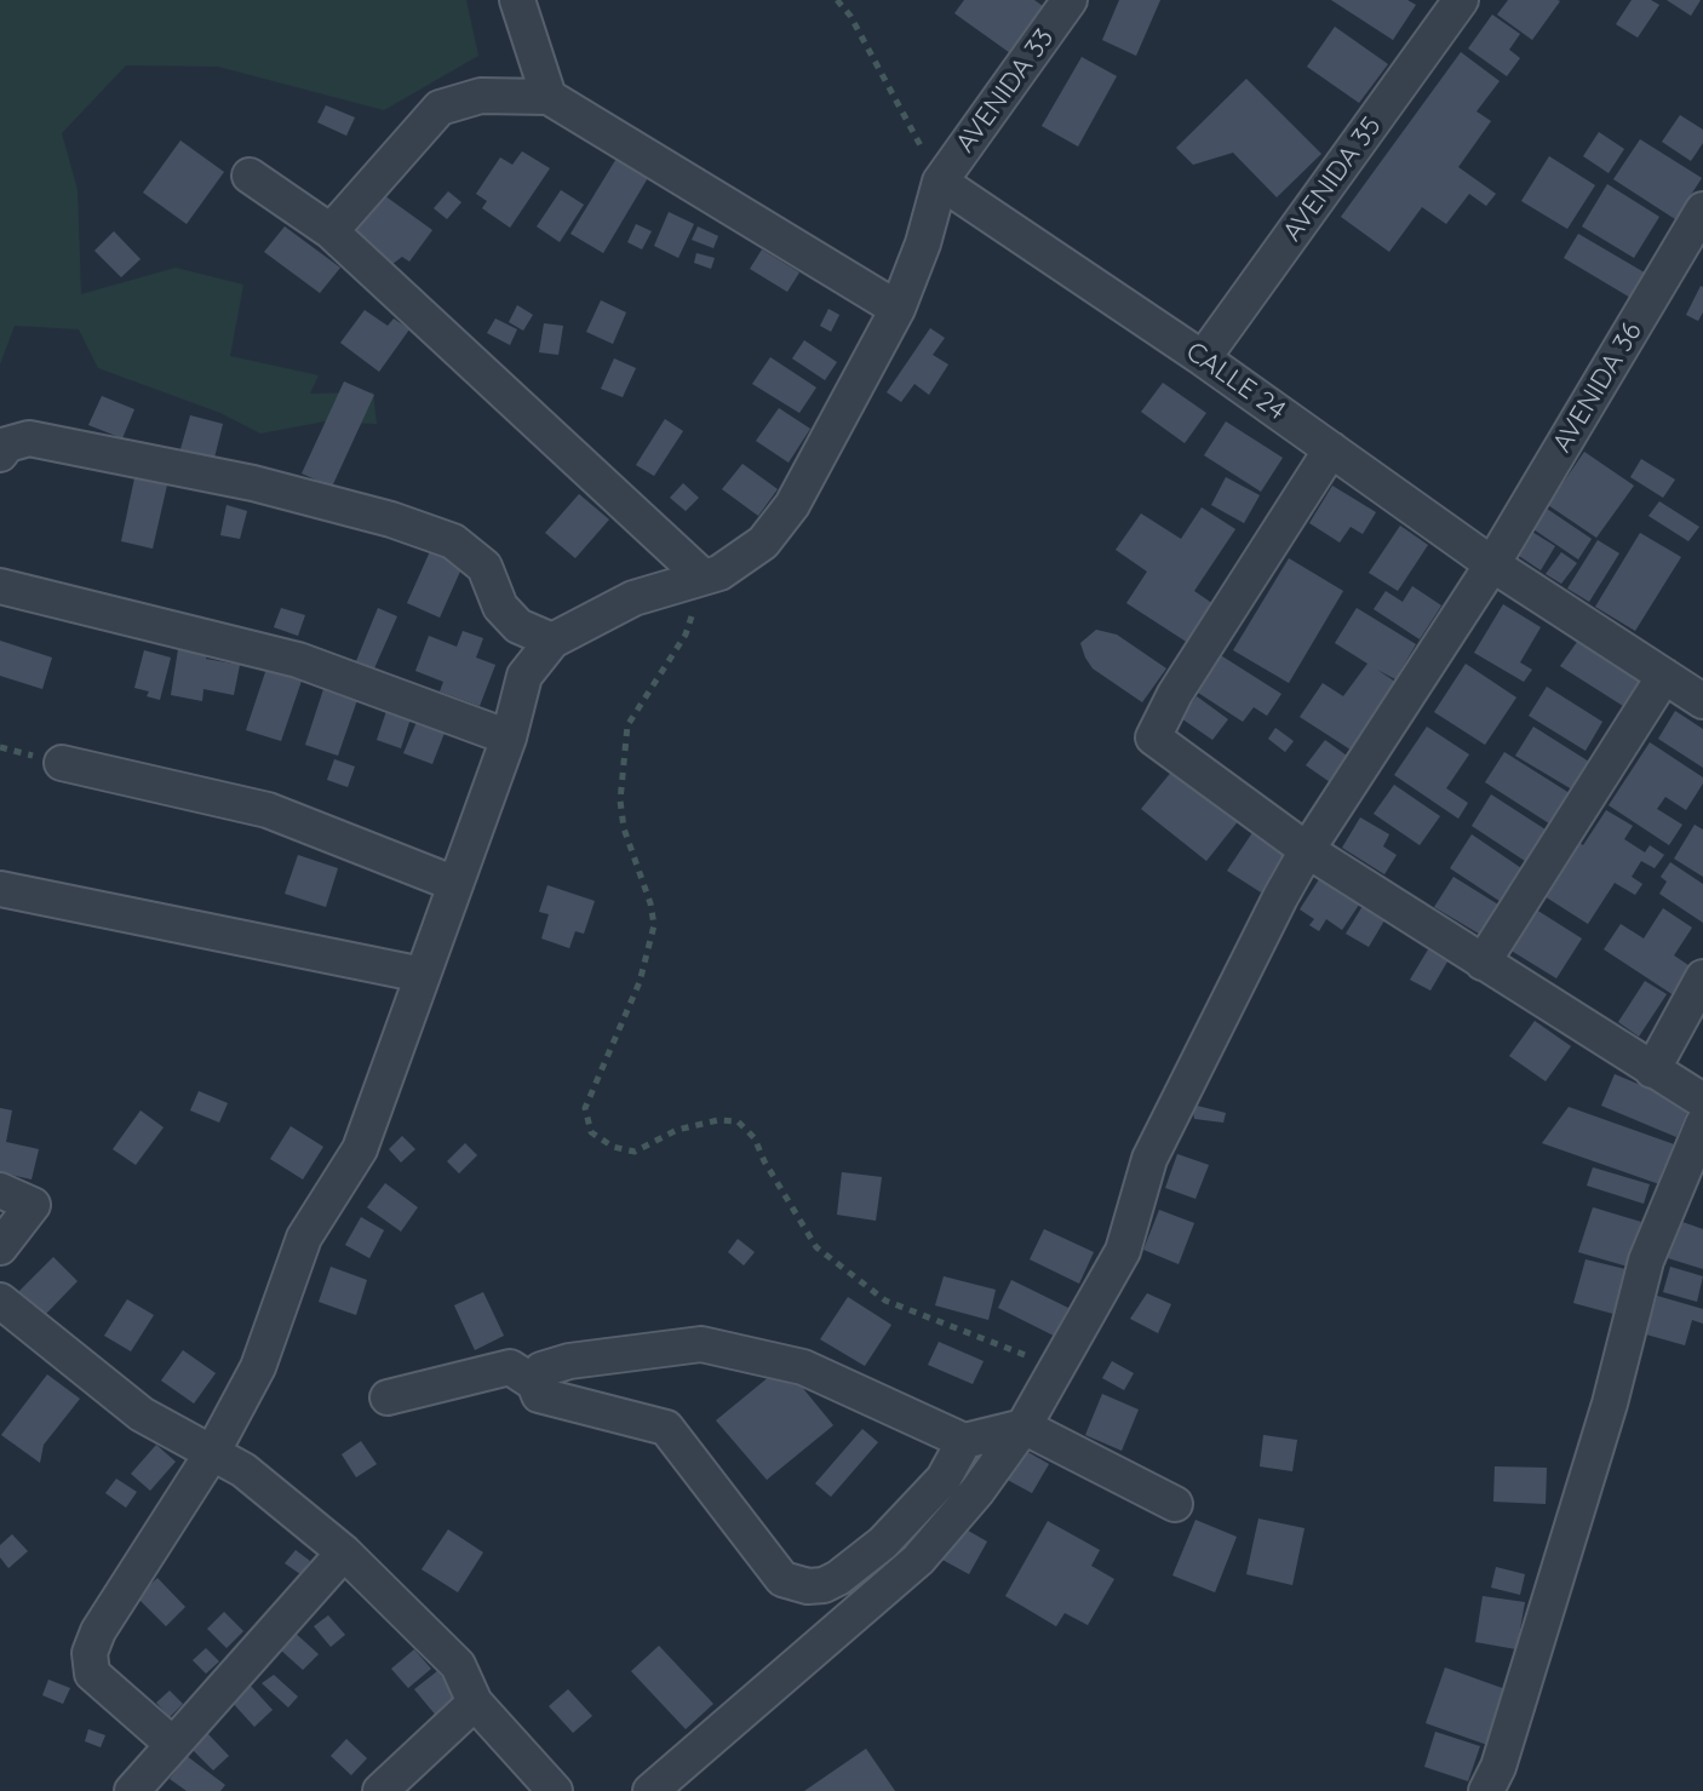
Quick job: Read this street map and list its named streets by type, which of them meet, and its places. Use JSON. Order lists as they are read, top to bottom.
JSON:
{
  "streets": {
    "street": [
      "AVENIDA 33",
      "AVENIDA 35",
      "CALLE 24",
      "AVENIDA 36"
    ]
  },
  "crossings": [
    ["AVENIDA 33", "CALLE 24"],
    ["AVENIDA 35", "CALLE 24"],
    ["CALLE 24", "AVENIDA 36"]
  ]
}
